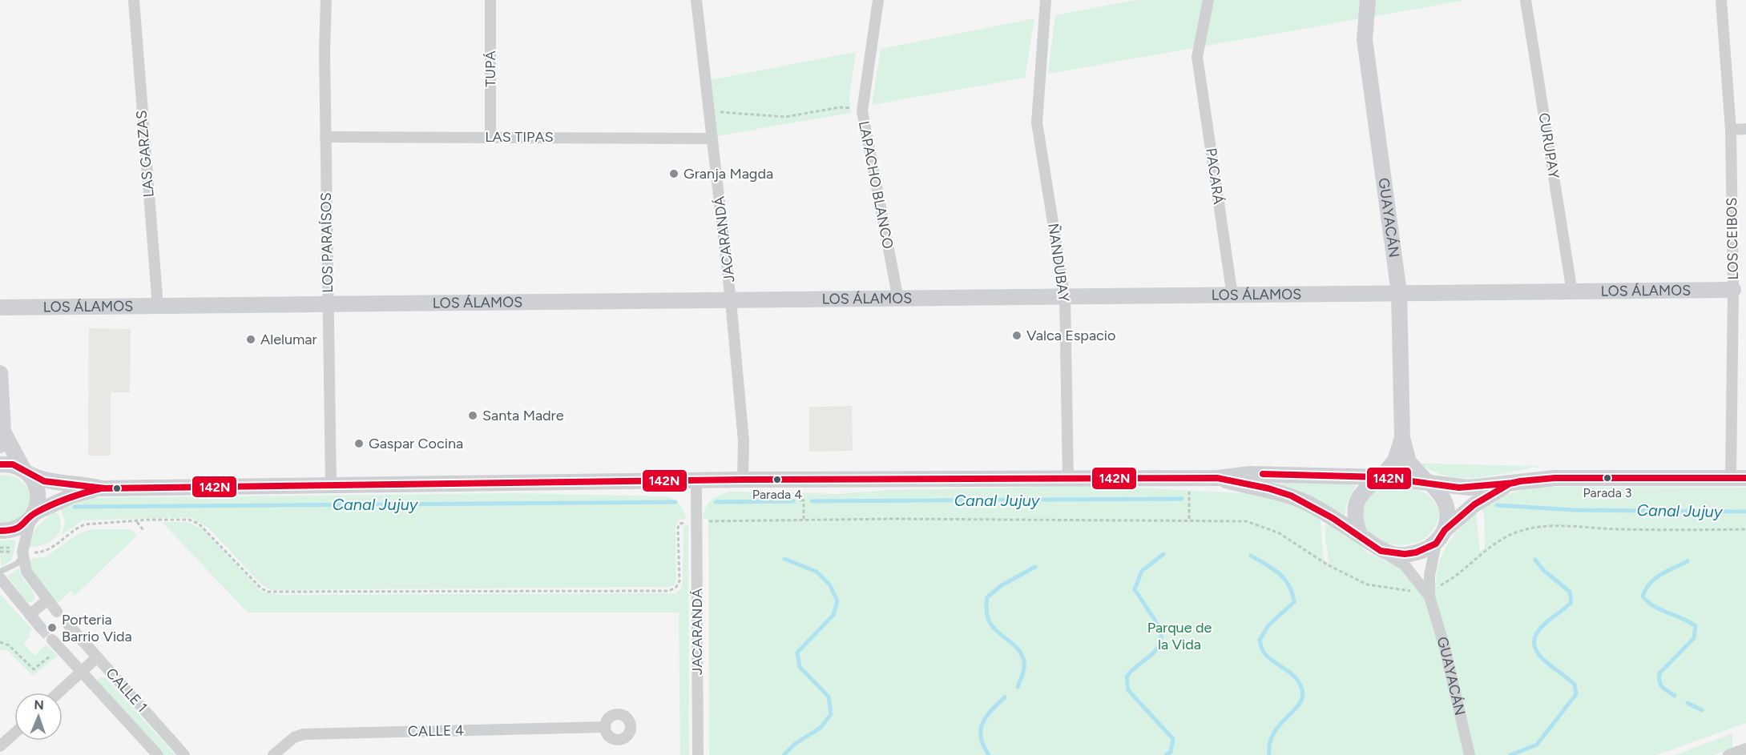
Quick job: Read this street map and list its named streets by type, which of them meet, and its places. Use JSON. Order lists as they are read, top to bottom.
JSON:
{
  "streets": {
    "street": [
      "TUPÁ",
      "LAS TIPAS",
      "CURUPAY",
      "LAS GARZAS",
      "PACARÁ",
      "LAPACHO BLANCO",
      "GUAYACÁN",
      "LOS CEIBOS",
      "JACARANDÁ",
      "LOS PARAÍSOS",
      "ÑANDUBAY",
      "LOS ÁLAMOS",
      "CALLE 1",
      "CALLE 4"
    ]
  },
  "crossings": [
    ["TUPÁ", "LAS TIPAS"],
    ["LAS TIPAS", "JACARANDÁ"],
    ["LAS TIPAS", "LOS PARAÍSOS"],
    ["CURUPAY", "LOS ÁLAMOS"],
    ["LAS GARZAS", "LOS ÁLAMOS"],
    ["PACARÁ", "LOS ÁLAMOS"],
    ["LAPACHO BLANCO", "LOS ÁLAMOS"],
    ["GUAYACÁN", "LOS ÁLAMOS"],
    ["LOS CEIBOS", "LOS ÁLAMOS"],
    ["JACARANDÁ", "LOS ÁLAMOS"],
    ["LOS PARAÍSOS", "LOS ÁLAMOS"],
    ["ÑANDUBAY", "LOS ÁLAMOS"]
  ],
  "water": ["Canal Jujuy"],
  "parks": ["Parque de la Vida"],
  "places": [
    "Granja Magda",
    "Valca Espacio",
    "Alelumar",
    "Santa Madre",
    "Gaspar Cocina",
    "Parada 3",
    "Parada 4",
    "Porteria Barrio Vida"
  ],
  "lines": ["transit line 142N"],
  "north": "top"
}
